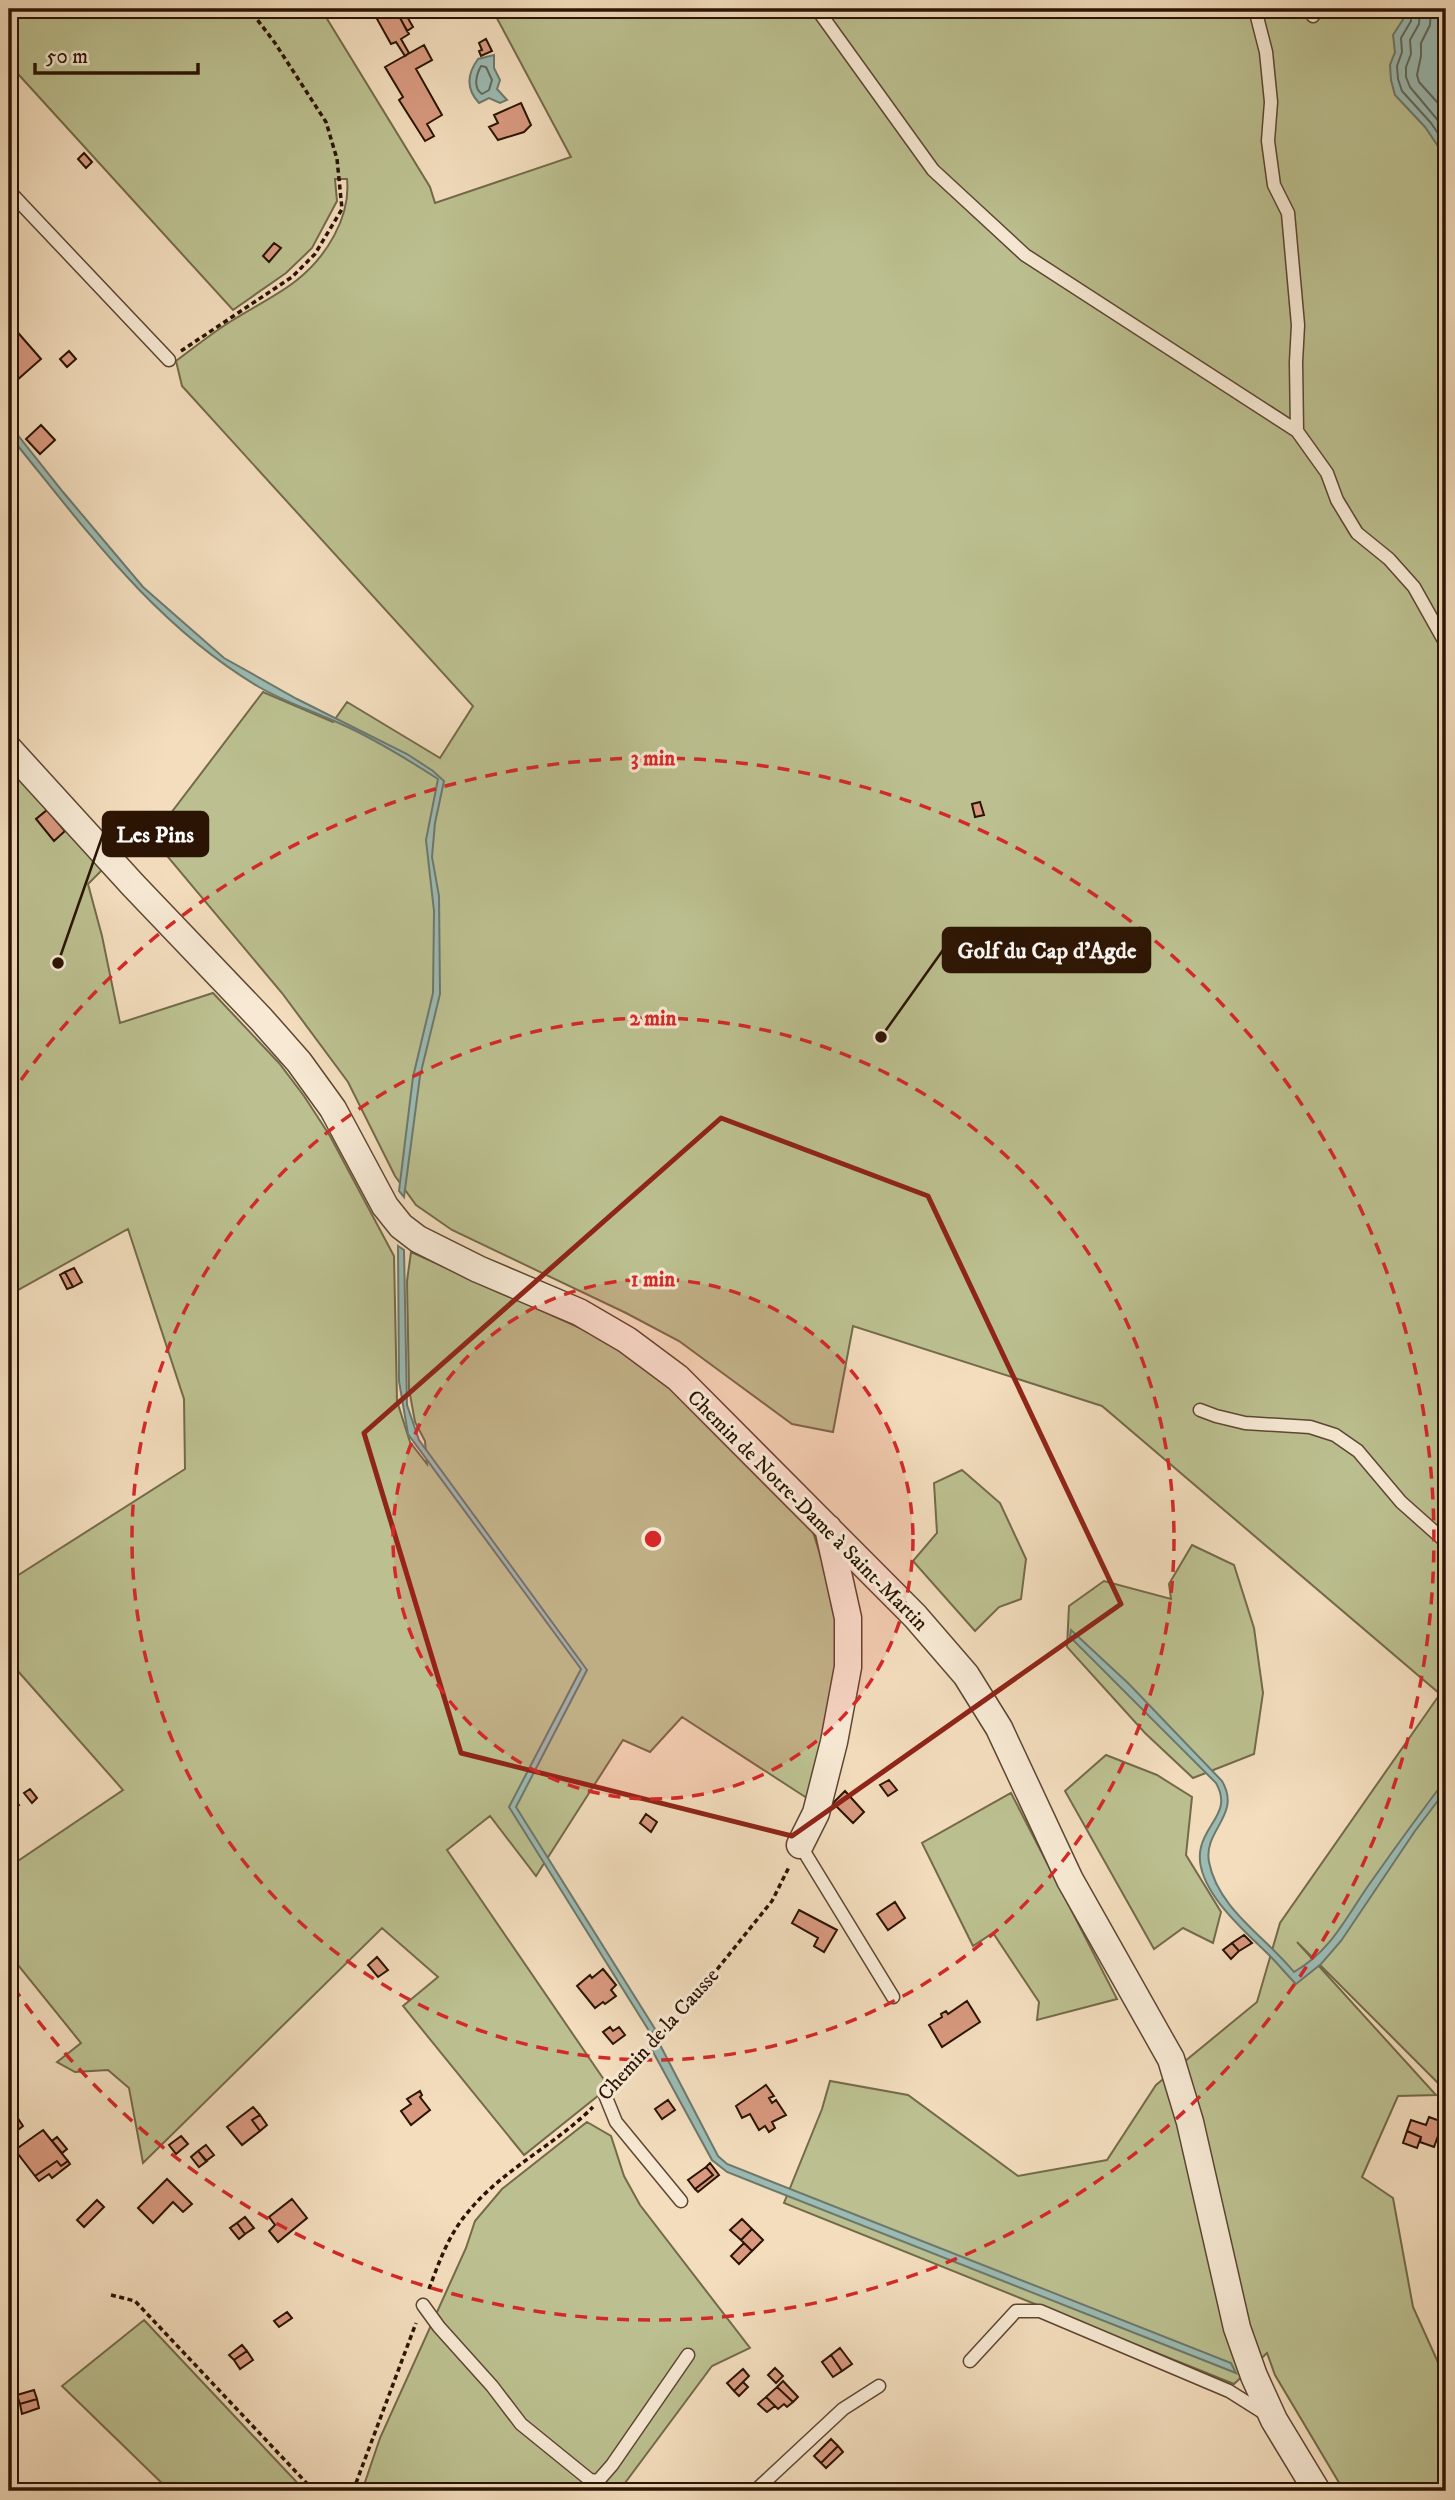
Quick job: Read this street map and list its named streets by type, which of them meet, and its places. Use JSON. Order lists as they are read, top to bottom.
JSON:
{
  "streets": {
    "street": ["Chemin de Notre-Dame à Saint-Martin"],
    "path": ["Chemin de la Causse"]
  },
  "places": ["Les Pins", "Golf du Cap d'Agde"],
  "scale_bar": "50 m",
  "rings": ["3 min", "2 min", "1 min"]
}
